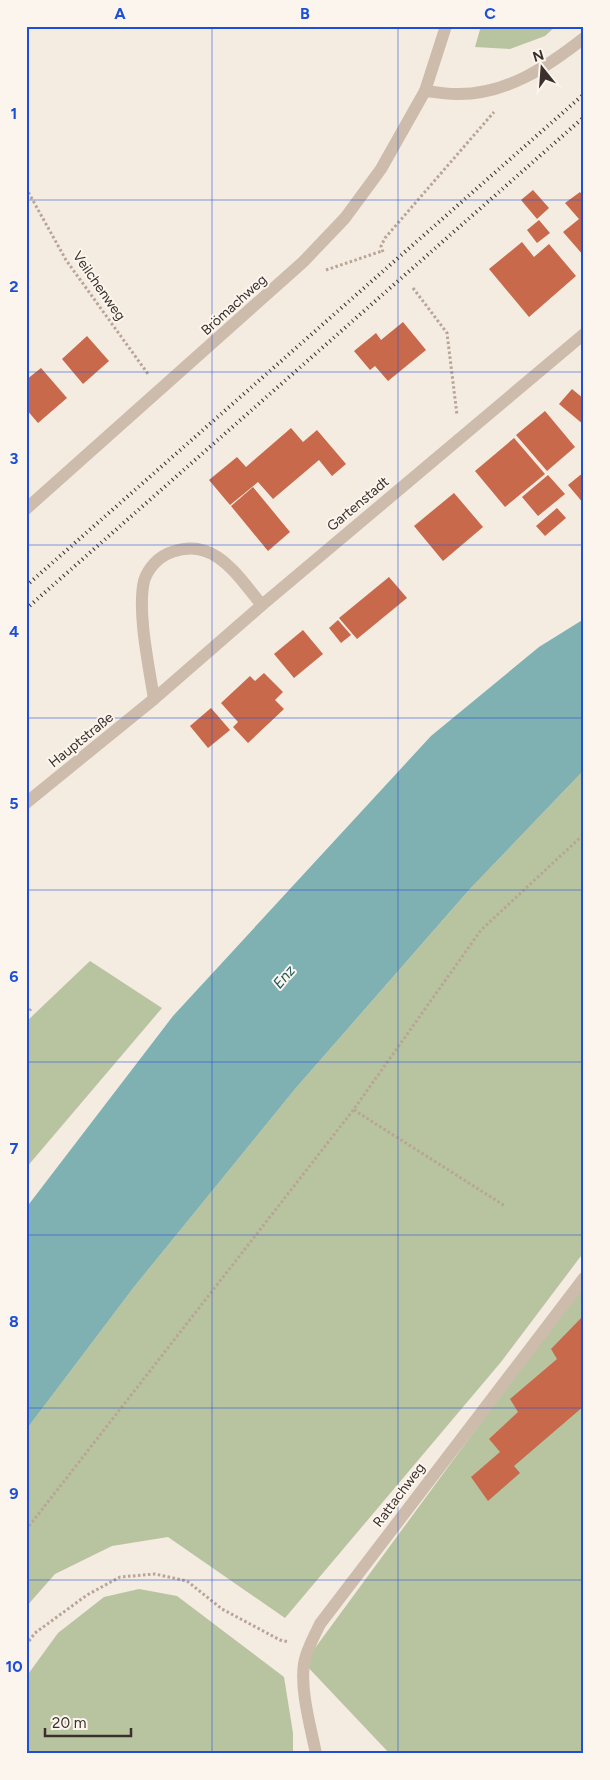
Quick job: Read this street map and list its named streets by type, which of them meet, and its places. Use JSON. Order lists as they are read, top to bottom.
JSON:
{
  "streets": {
    "street": [
      "Brömachweg",
      "Gartenstadt",
      "Hauptstraße",
      "Rattachweg"
    ],
    "path": ["Veilchenweg"]
  },
  "crossings": [
    ["Veilchenweg", "Brömachweg"],
    ["Gartenstadt", "Hauptstraße"]
  ],
  "water": ["Enz"],
  "scale_bar": "20 m",
  "north": "top",
  "grid": {
    "columns": ["A", "B", "C"],
    "rows": [
      "1",
      "2",
      "3",
      "4",
      "5",
      "6",
      "7",
      "8",
      "9",
      "10"
    ]
  }
}
